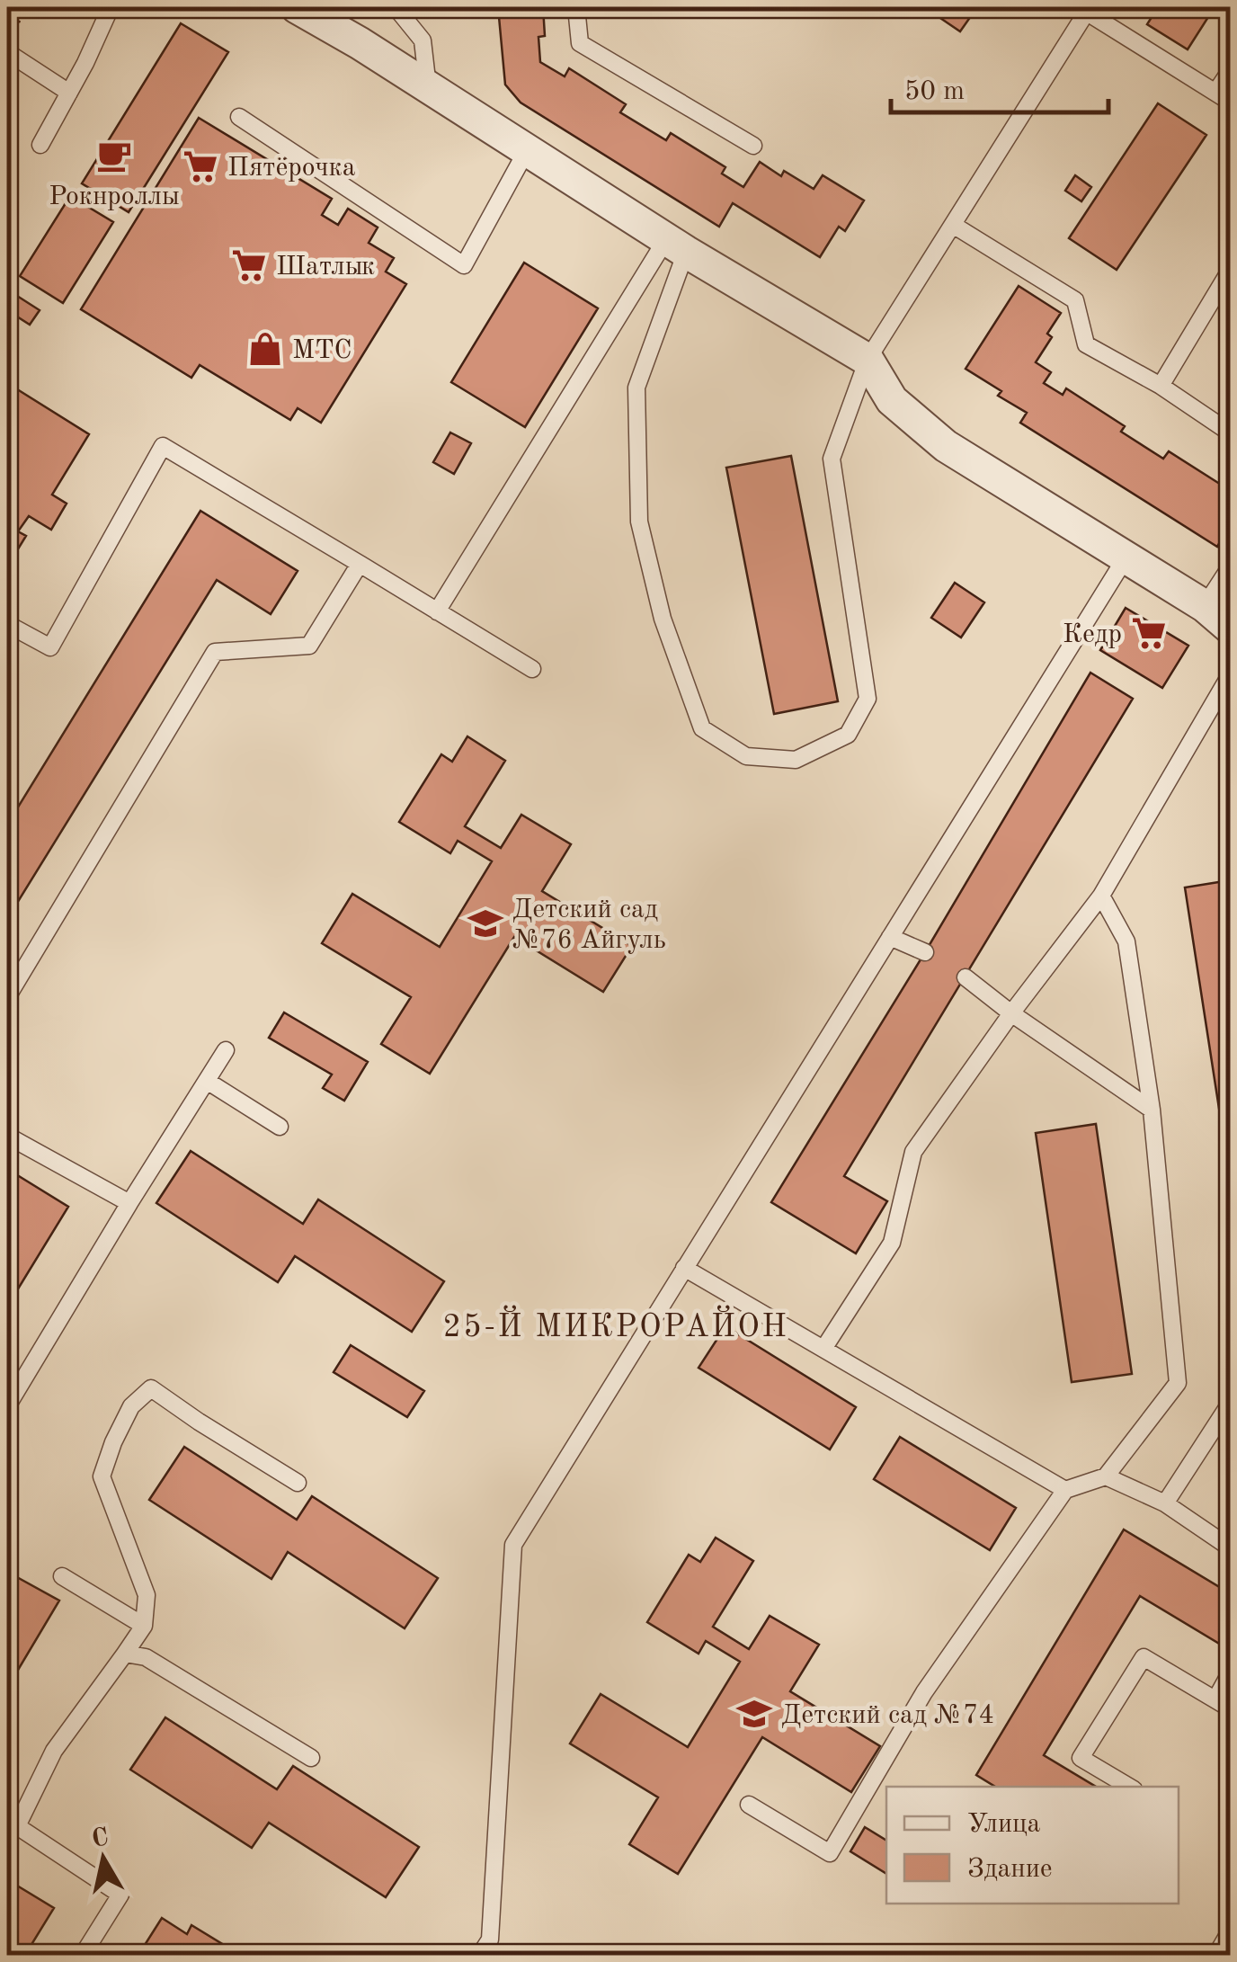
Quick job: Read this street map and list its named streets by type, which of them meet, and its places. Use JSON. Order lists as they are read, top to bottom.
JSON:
{
  "districts": ["25-Й МИКРОРАЙОН"],
  "places": {
    "cafe": ["Рокнроллы"],
    "supermarket": ["Пятёрочка", "Шатлык", "Кедр"],
    "shop": ["МТС"],
    "school or university": ["Детский сад №76 Айгуль", "Детский сад №74"]
  },
  "legend": ["Улица", "Здание"],
  "scale_bar": "50 m",
  "north": "top"
}
